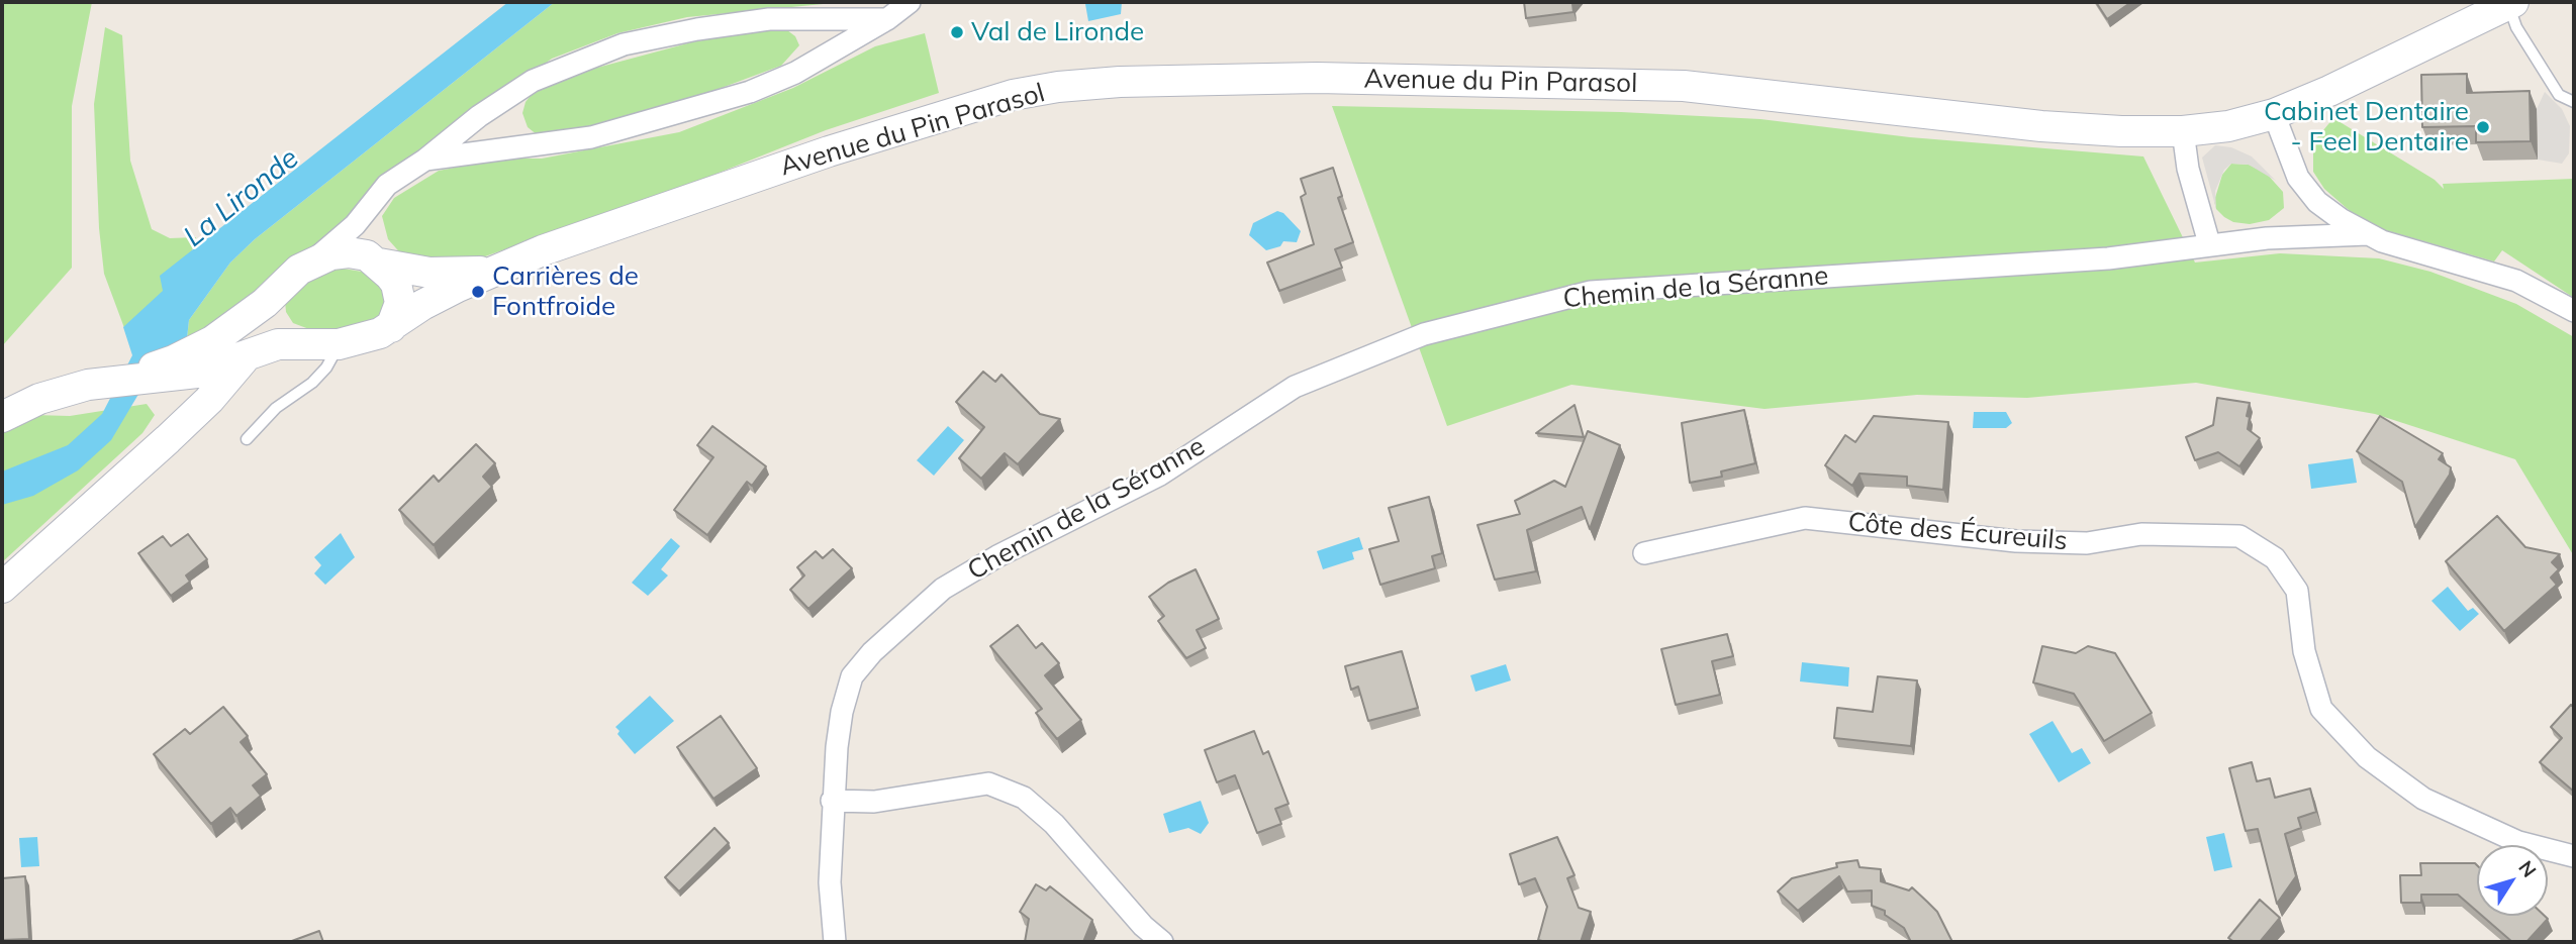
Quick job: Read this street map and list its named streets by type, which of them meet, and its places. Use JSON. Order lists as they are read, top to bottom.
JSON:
{
  "streets": {
    "street": ["Avenue du Pin Parasol", "Chemin de la Séranne", "Côte des Écureuils"]
  },
  "water": ["La Lironde"],
  "places": ["Val de Lironde", "Cabinet Dentaire - Feel Dentaire", "Carrières de Fontfroide"],
  "north": "top right"
}
